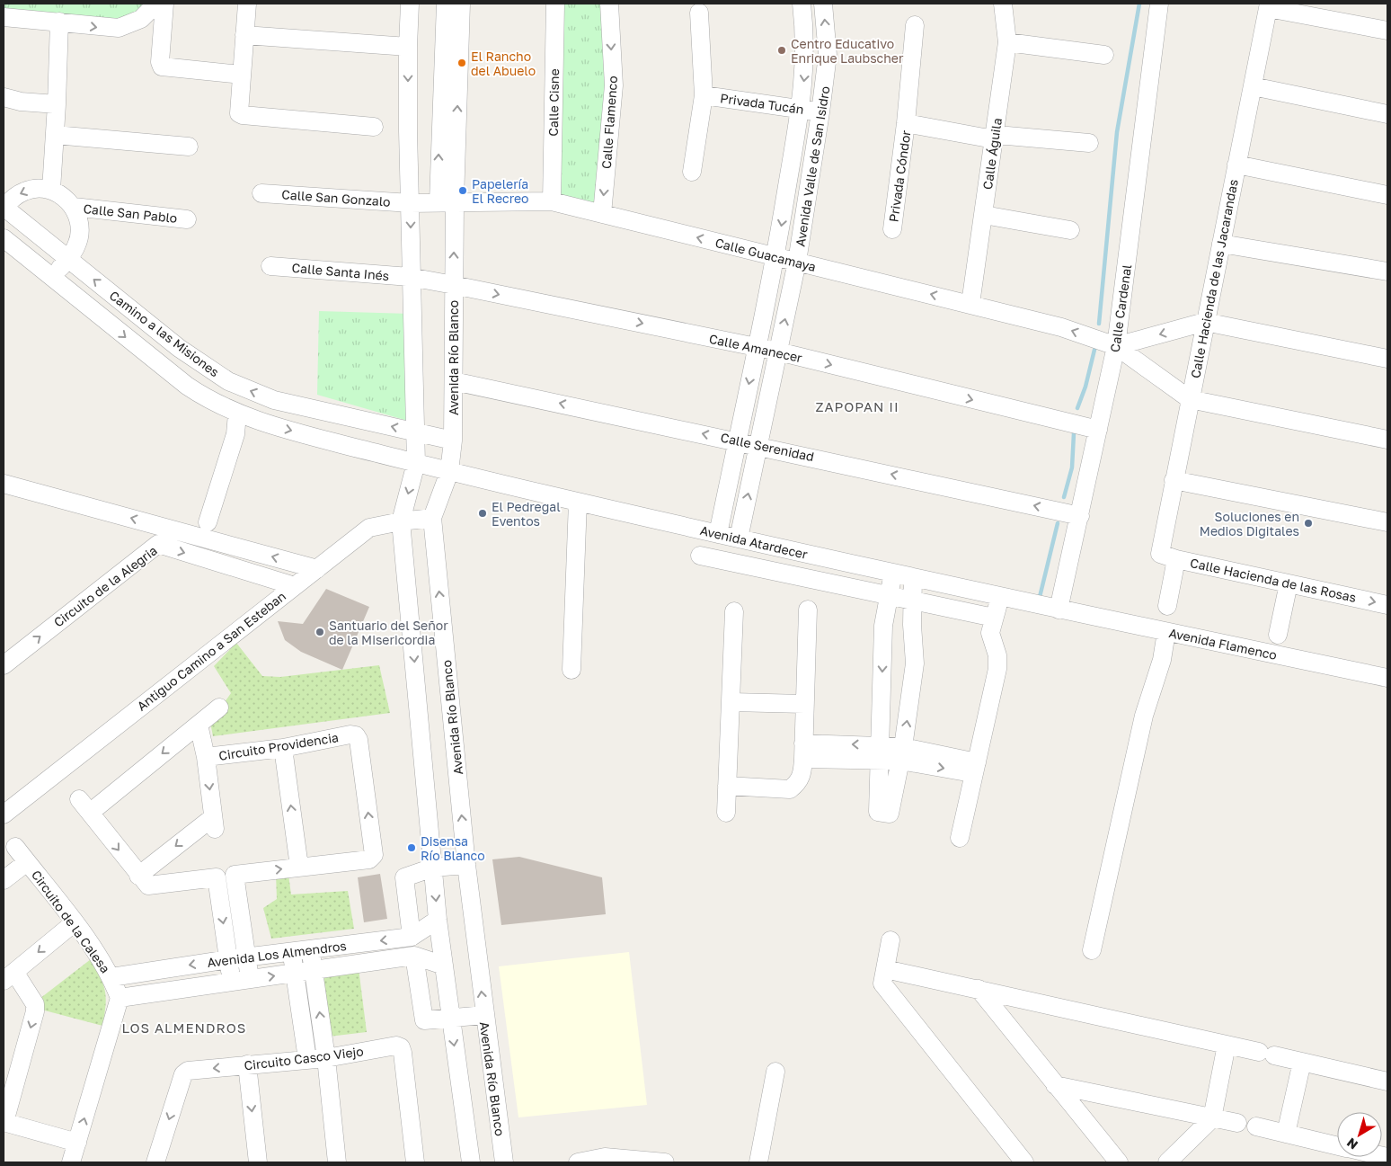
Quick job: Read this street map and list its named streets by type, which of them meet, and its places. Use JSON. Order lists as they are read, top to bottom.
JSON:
{
  "streets": {
    "street": [
      "Calle Cisne",
      "Privada Tucán",
      "Calle Flamenco",
      "Calle Águila",
      "Avenida Valle de San Isidro",
      "Privada Cóndor",
      "Calle San Gonzalo",
      "Calle San Pablo",
      "Calle Guacamaya",
      "Calle Santa Inés",
      "Calle Hacienda de las Jacarandas",
      "Calle Cardenal",
      "Camino a las Misiones",
      "Calle Amanecer",
      "Avenida Río Blanco",
      "Calle Serenidad",
      "Avenida Atardecer",
      "Calle Hacienda de las Rosas",
      "Circuito de la Alegria",
      "Avenida Flamenco",
      "Antiguo Camino a San Esteban",
      "Circuito Providencia",
      "Circuito de la Calesa",
      "Avenida Los Almendros",
      "Circuito Casco Viejo"
    ]
  },
  "crossings": [
    ["Calle Cisne", "Calle Guacamaya"],
    ["Privada Tucán", "Avenida Valle de San Isidro"],
    ["Calle Flamenco", "Calle Guacamaya"],
    ["Calle Águila", "Privada Cóndor"],
    ["Calle Águila", "Calle Guacamaya"],
    ["Avenida Valle de San Isidro", "Calle Guacamaya"],
    ["Avenida Valle de San Isidro", "Calle Amanecer"],
    ["Avenida Valle de San Isidro", "Calle Serenidad"],
    ["Avenida Valle de San Isidro", "Avenida Atardecer"],
    ["Calle San Gonzalo", "Calle Guacamaya"],
    ["Calle Guacamaya", "Calle Hacienda de las Jacarandas"],
    ["Calle Guacamaya", "Calle Cardenal"],
    ["Calle Guacamaya", "Avenida Río Blanco"],
    ["Calle Santa Inés", "Calle Amanecer"],
    ["Calle Hacienda de las Jacarandas", "Calle Hacienda de las Rosas"],
    ["Calle Cardenal", "Calle Amanecer"],
    ["Calle Cardenal", "Calle Serenidad"],
    ["Calle Cardenal", "Avenida Atardecer"],
    ["Calle Cardenal", "Avenida Flamenco"],
    ["Camino a las Misiones", "Avenida Río Blanco"],
    ["Camino a las Misiones", "Avenida Atardecer"],
    ["Calle Amanecer", "Avenida Río Blanco"],
    ["Avenida Río Blanco", "Calle Serenidad"],
    ["Avenida Río Blanco", "Avenida Atardecer"],
    ["Avenida Río Blanco", "Antiguo Camino a San Esteban"],
    ["Avenida Atardecer", "Avenida Flamenco"],
    ["Circuito de la Alegria", "Antiguo Camino a San Esteban"],
    ["Circuito Providencia", "Avenida Los Almendros"],
    ["Circuito de la Calesa", "Avenida Los Almendros"]
  ],
  "one_way": [
    "Calle Flamenco",
    "Calle Guacamaya",
    "Calle Amanecer",
    "Circuito de la Alegria"
  ],
  "districts": ["ZAPOPAN II", "LOS ALMENDROS"],
  "places": [
    "Centro Educativo Enrique Laubscher",
    "El Rancho del Abuelo",
    "Papelería El Recreo",
    "El Pedregal Eventos",
    "Soluciones en Medios Digitales",
    "Santuario del Señor de la Misericordia",
    "Disensa Río Blanco"
  ],
  "north": "bottom left"
}
